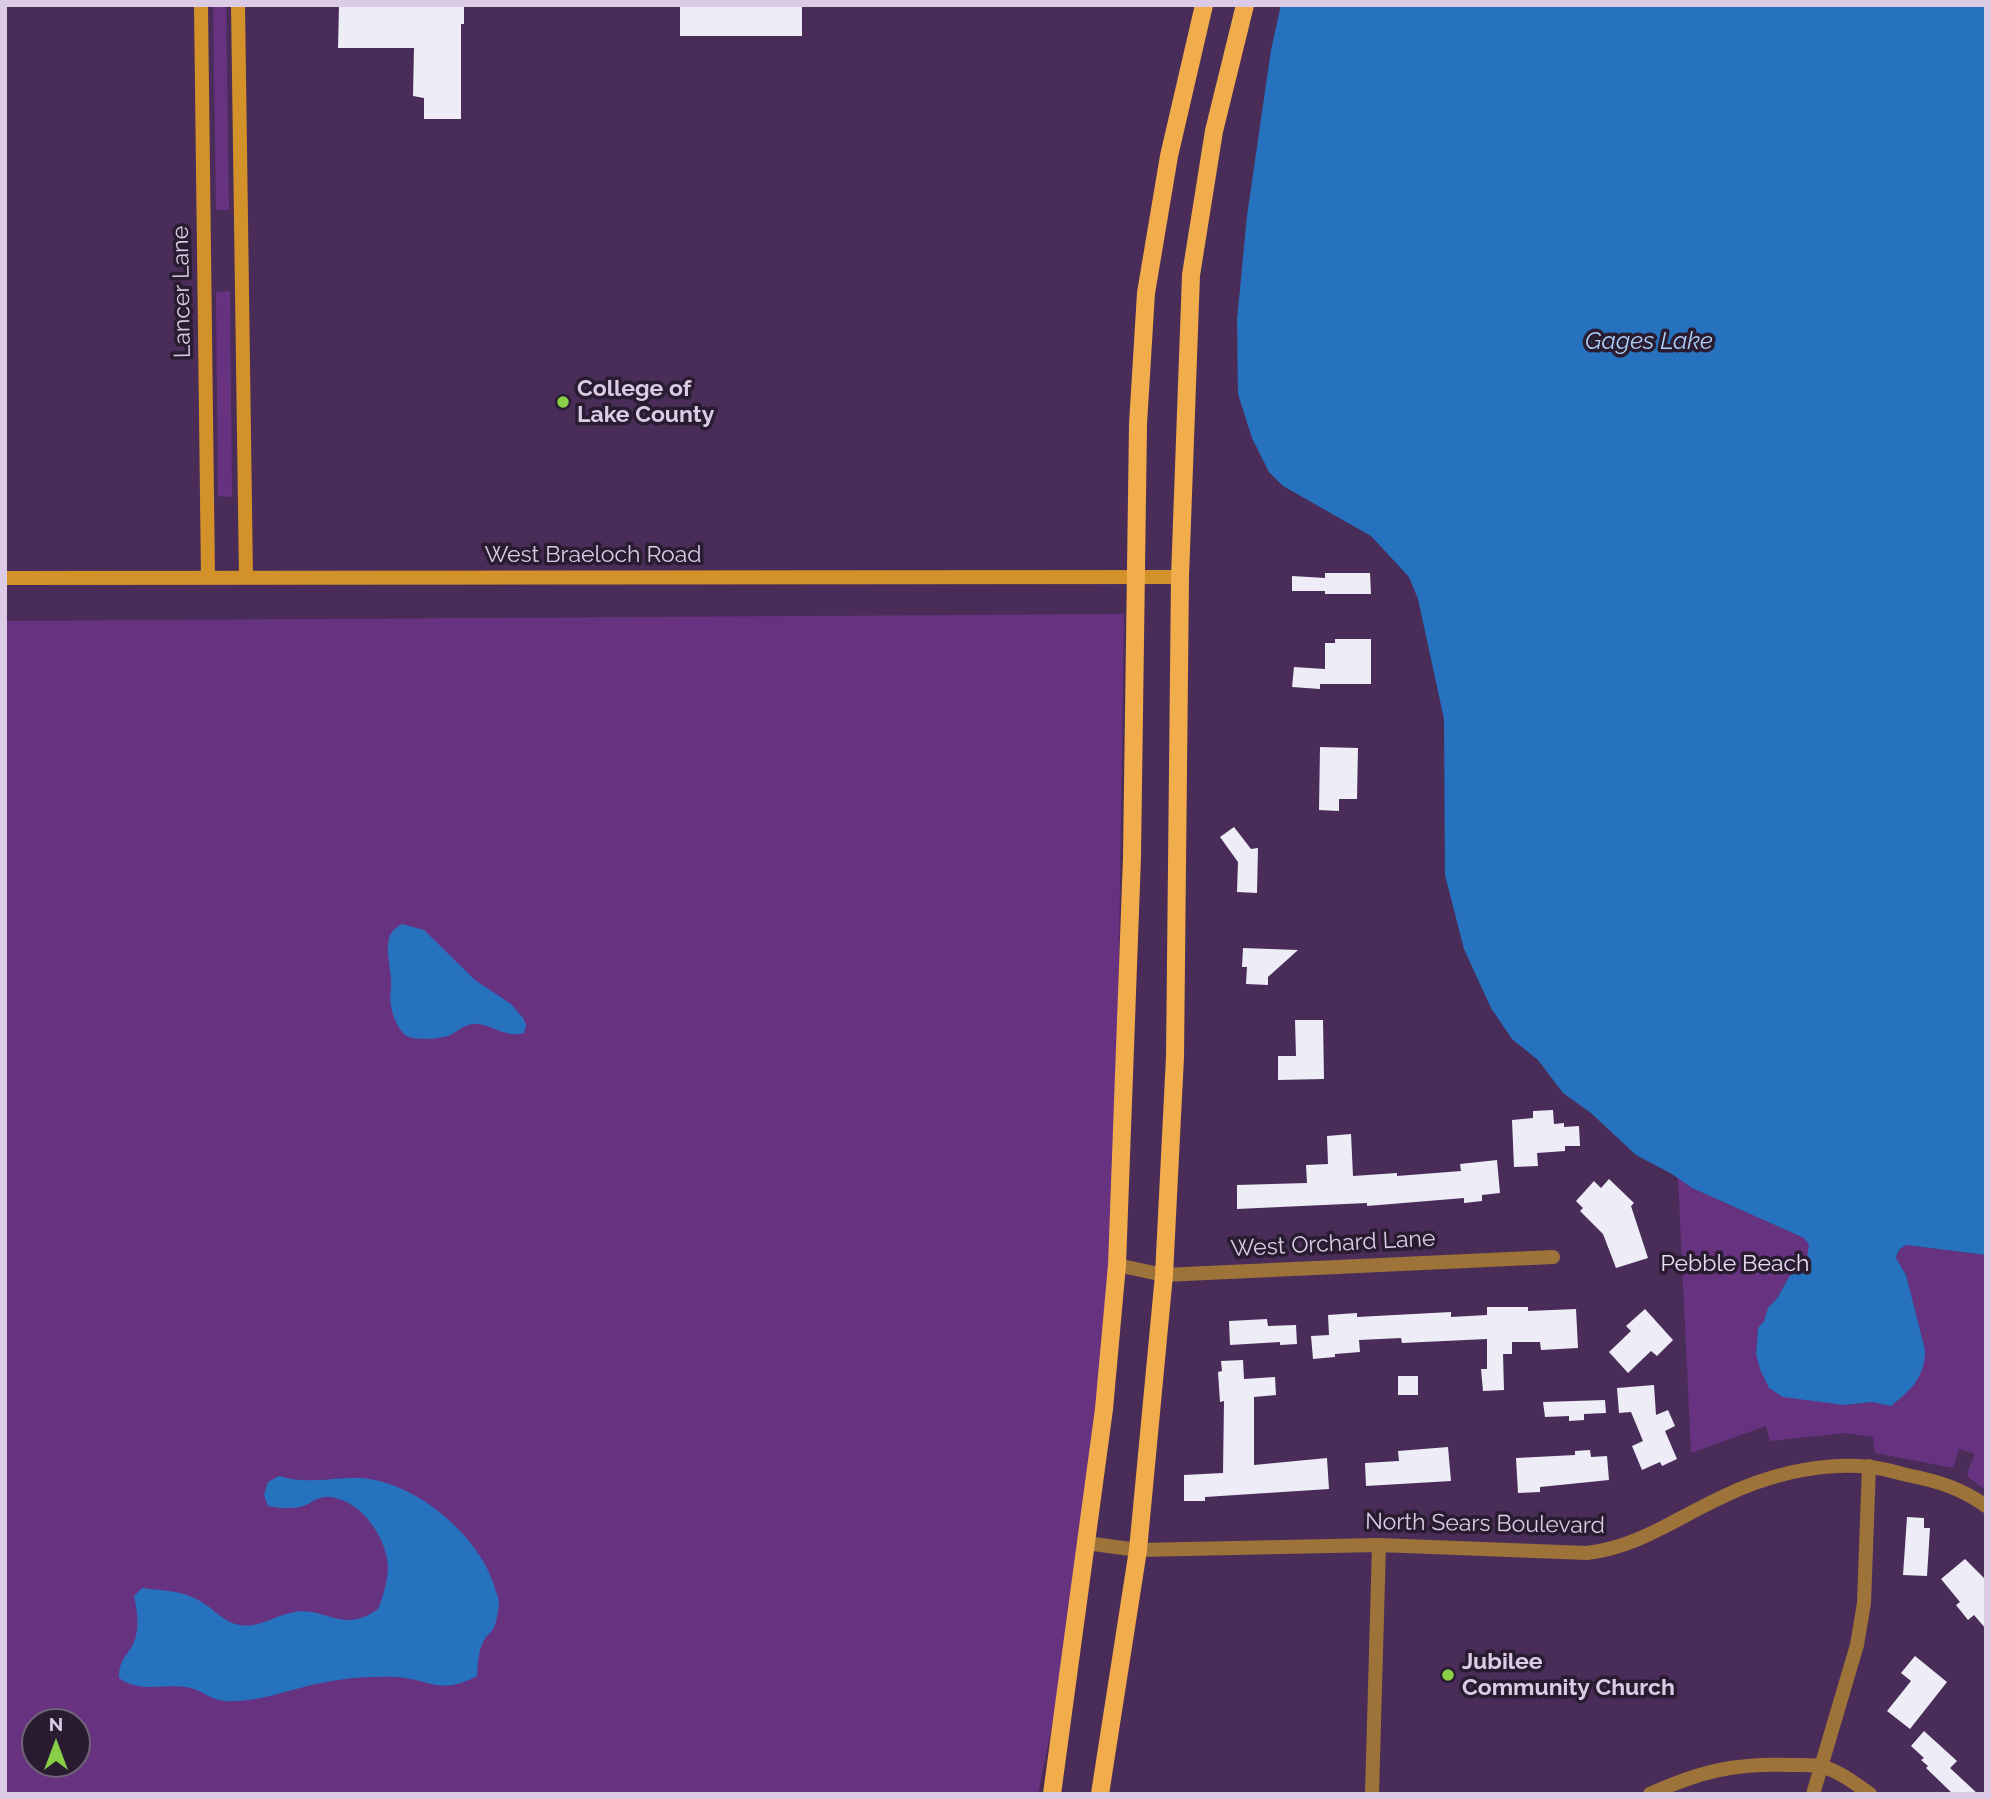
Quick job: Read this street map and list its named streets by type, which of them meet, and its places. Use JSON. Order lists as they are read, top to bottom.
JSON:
{
  "streets": {
    "street": [
      "Lancer Lane",
      "West Braeloch Road",
      "West Orchard Lane",
      "North Sears Boulevard"
    ]
  },
  "crossings": [
    ["Lancer Lane", "West Braeloch Road"]
  ],
  "water": ["Gages Lake"],
  "parks": ["Pebble Beach"],
  "places": ["College of Lake County", "Jubilee Community Church"],
  "north": "top"
}
